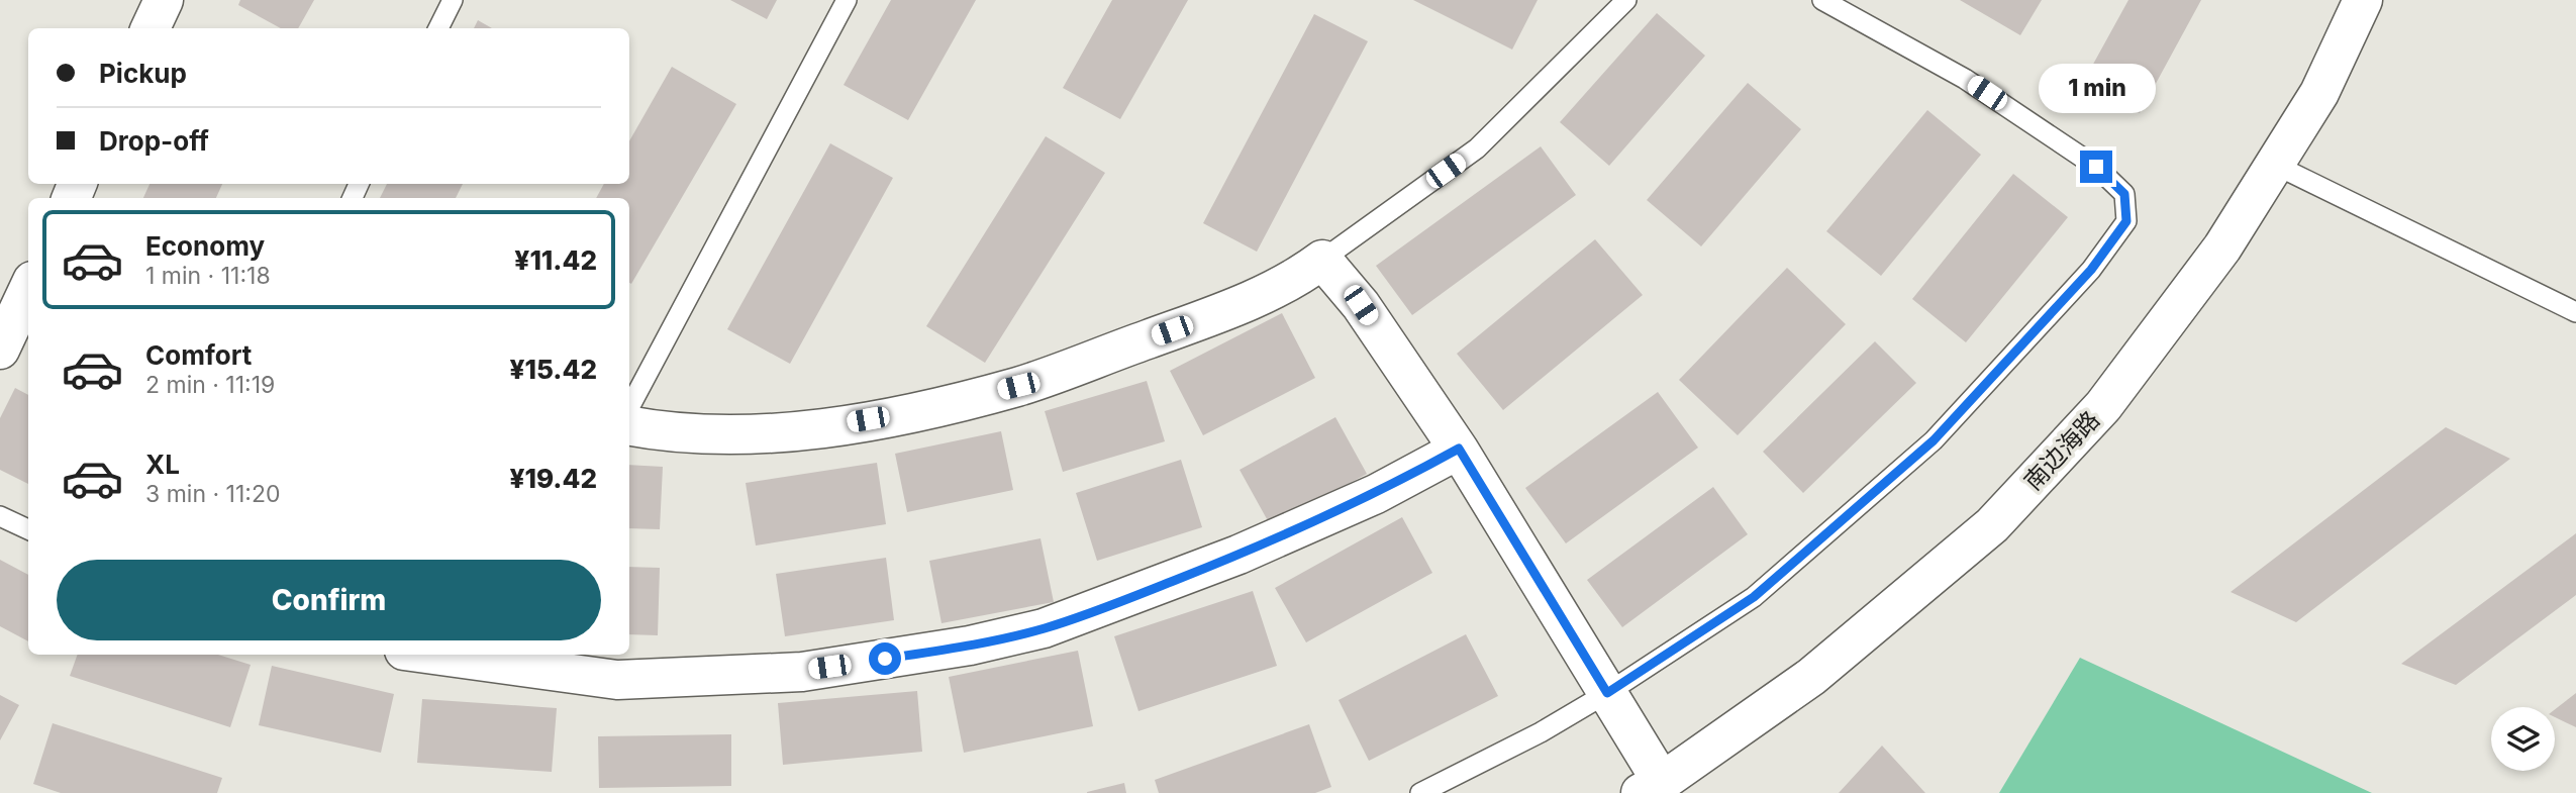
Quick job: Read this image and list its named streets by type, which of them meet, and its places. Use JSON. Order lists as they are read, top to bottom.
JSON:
{
  "streets": {
    "street": ["南边海路"]
  },
  "page": {
    "banner": ["Pickup", "Drop-off"],
    "bubble": "1 min",
    "list": [
      {
        "name": "Economy",
        "note": "1 min · 11:18",
        "value": "¥11.42"
      },
      {
        "name": "Comfort",
        "note": "2 min · 11:19",
        "value": "¥15.42"
      },
      {
        "name": "XL",
        "note": "3 min · 11:20",
        "value": "¥19.42"
      }
    ],
    "buttons": "Confirm"
  }
}
